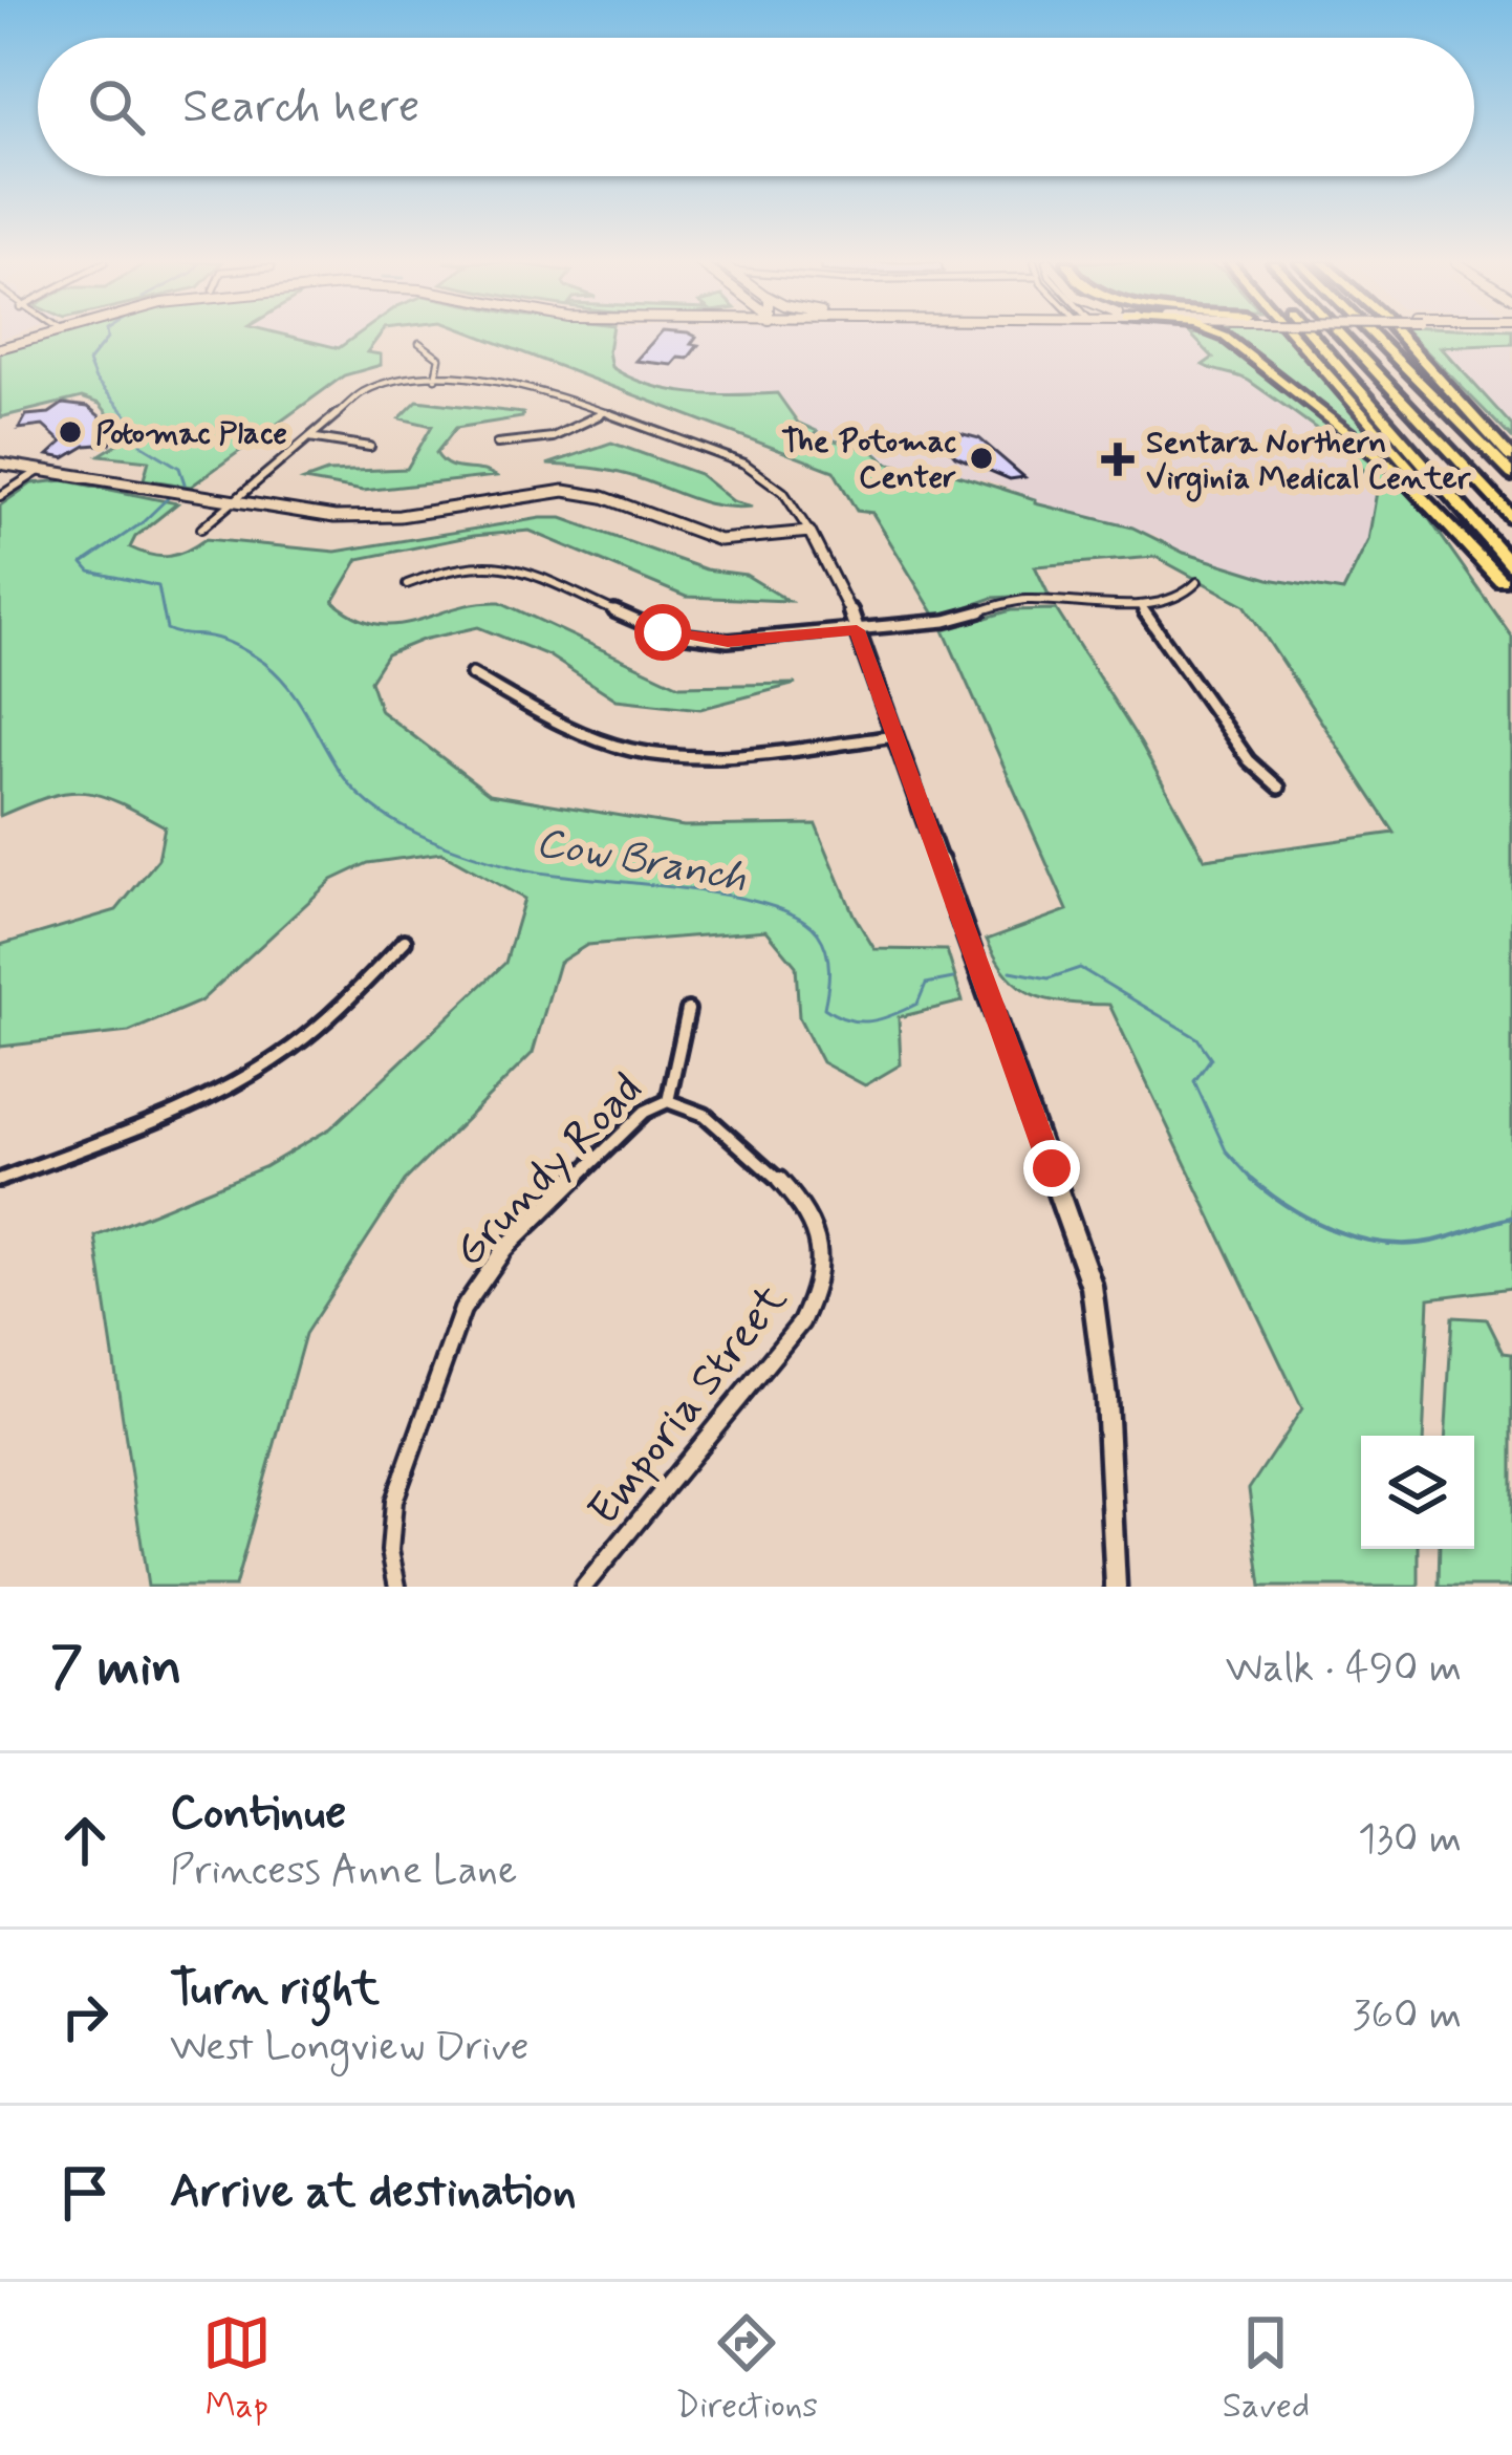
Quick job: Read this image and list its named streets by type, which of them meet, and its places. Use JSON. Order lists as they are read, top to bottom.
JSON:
{
  "streets": {
    "street": ["Grundy Road", "Emporia Street"]
  },
  "crossings": [
    ["Grundy Road", "Emporia Street"]
  ],
  "water": ["Cow Branch"],
  "places": {
    "other": ["Potomac Place", "The Potomac Center"],
    "health": ["Sentara Northern Virginia Medical Center"]
  },
  "page": {
    "search": "Search here",
    "heading": ["7 min", "Walk · 490 m"],
    "list": [
      ["Continue", "Princess Anne Lane", "130 m"],
      ["Turn right", "West Longview Drive", "360 m"],
      "Arrive at destination"
    ],
    "nav": ["Map", "Directions", "Saved"]
  }
}
